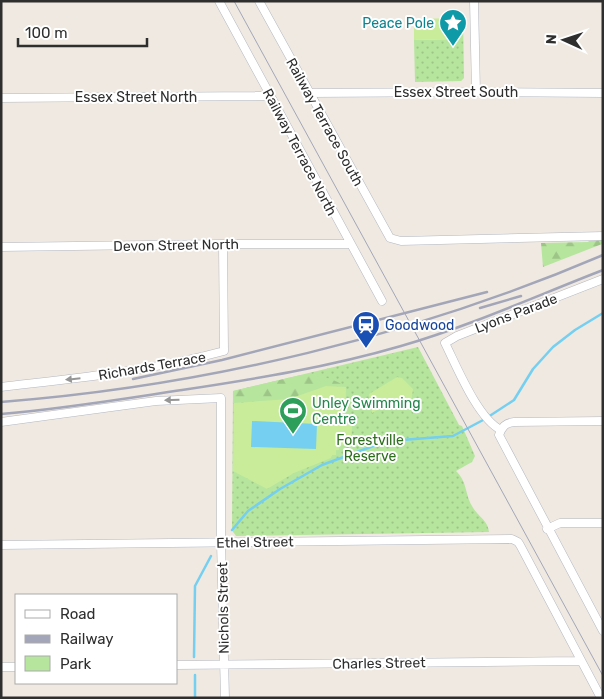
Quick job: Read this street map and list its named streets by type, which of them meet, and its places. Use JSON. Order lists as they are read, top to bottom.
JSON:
{
  "streets": {
    "street": [
      "Essex Street South",
      "Essex Street North",
      "Railway Terrace South",
      "Railway Terrace North",
      "Devon Street North",
      "Lyons Parade",
      "Richards Terrace",
      "Ethel Street",
      "Nichols Street",
      "Charles Street"
    ]
  },
  "crossings": [
    ["Essex Street South", "Railway Terrace South"],
    ["Essex Street North", "Railway Terrace North"],
    ["Railway Terrace North", "Devon Street North"],
    ["Devon Street North", "Richards Terrace"],
    ["Ethel Street", "Nichols Street"],
    ["Ethel Street", "Charles Street"],
    ["Nichols Street", "Charles Street"]
  ],
  "parks": ["Forestville Reserve"],
  "places": {
    "place": ["Peace Pole"],
    "station": ["Goodwood"],
    "sports": ["Unley Swimming Centre"]
  },
  "legend": ["Road", "Railway", "Park"],
  "scale_bar": "100 m",
  "north": "left"
}
